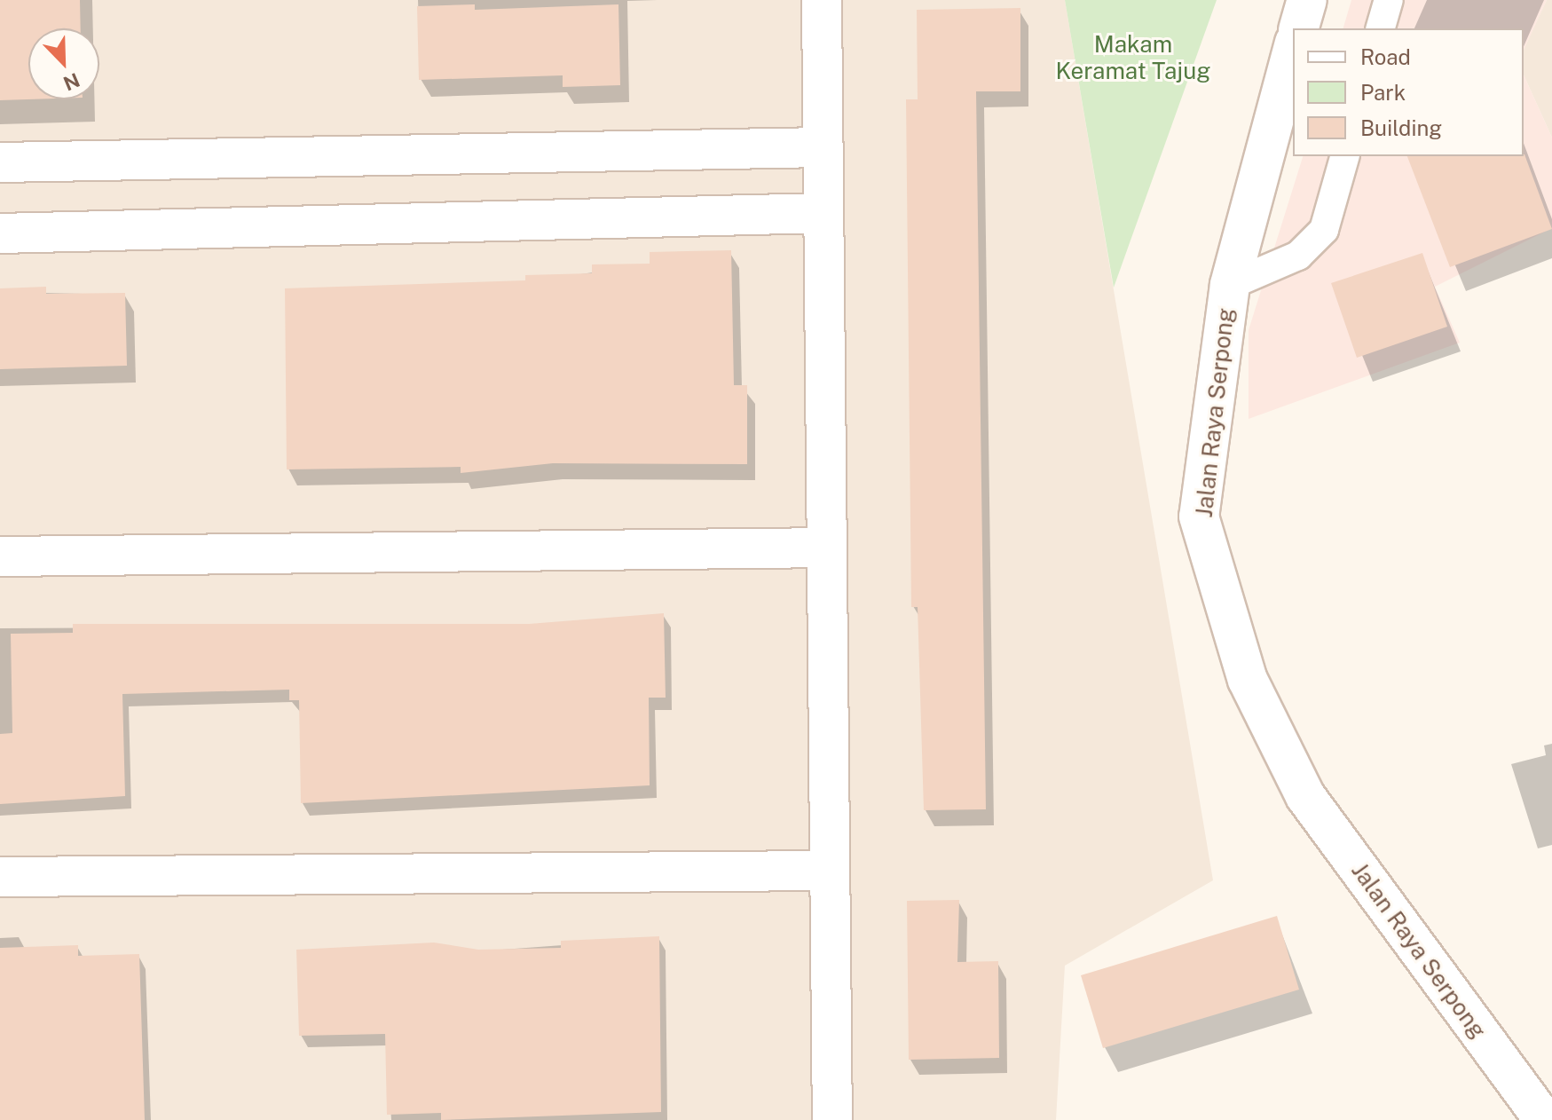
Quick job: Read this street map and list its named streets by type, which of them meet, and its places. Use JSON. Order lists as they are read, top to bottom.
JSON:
{
  "streets": {
    "street": ["Jalan Raya Serpong"]
  },
  "parks": ["Makam Keramat Tajug"],
  "legend": ["Road", "Park", "Building"],
  "north": "bottom right"
}
